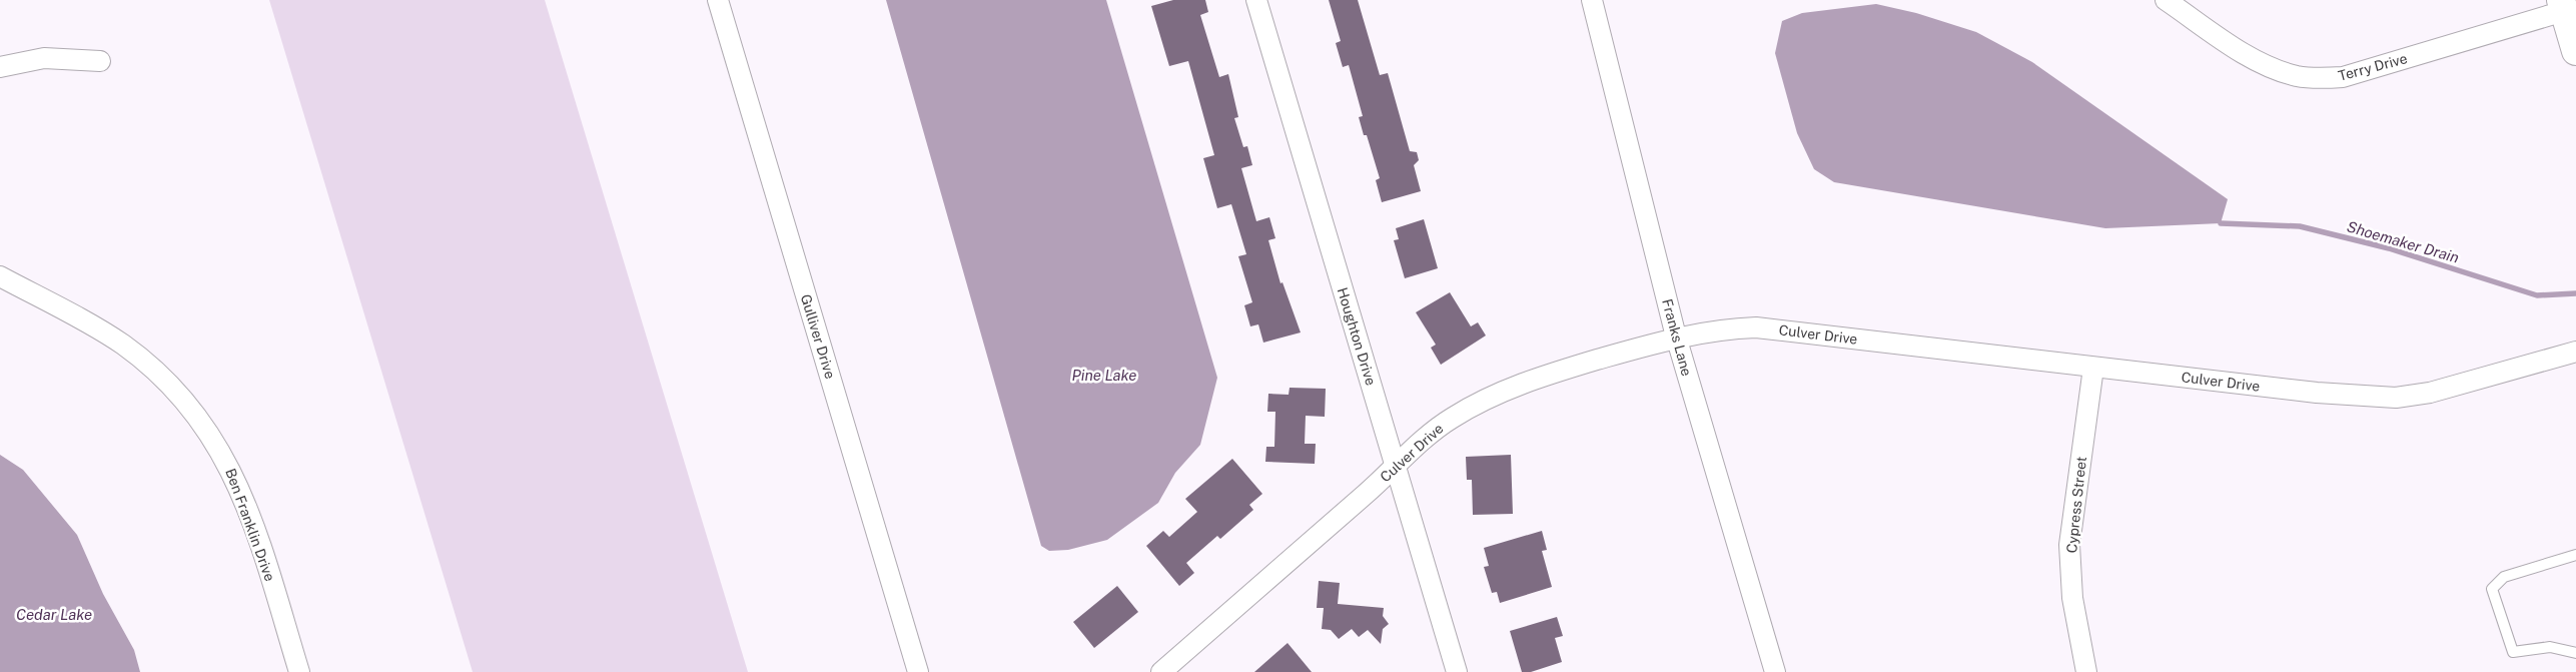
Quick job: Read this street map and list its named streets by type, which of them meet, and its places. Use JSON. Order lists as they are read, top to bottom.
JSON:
{
  "streets": {
    "street": [
      "Terry Drive",
      "Culver Drive",
      "Gulliver Drive",
      "Houghton Drive",
      "Franks Lane",
      "Cypress Street",
      "Ben Franklin Drive"
    ]
  },
  "crossings": [
    ["Culver Drive", "Houghton Drive"],
    ["Culver Drive", "Franks Lane"],
    ["Culver Drive", "Cypress Street"]
  ],
  "water": ["Shoemaker Drain", "Pine Lake", "Cedar Lake"]
}
